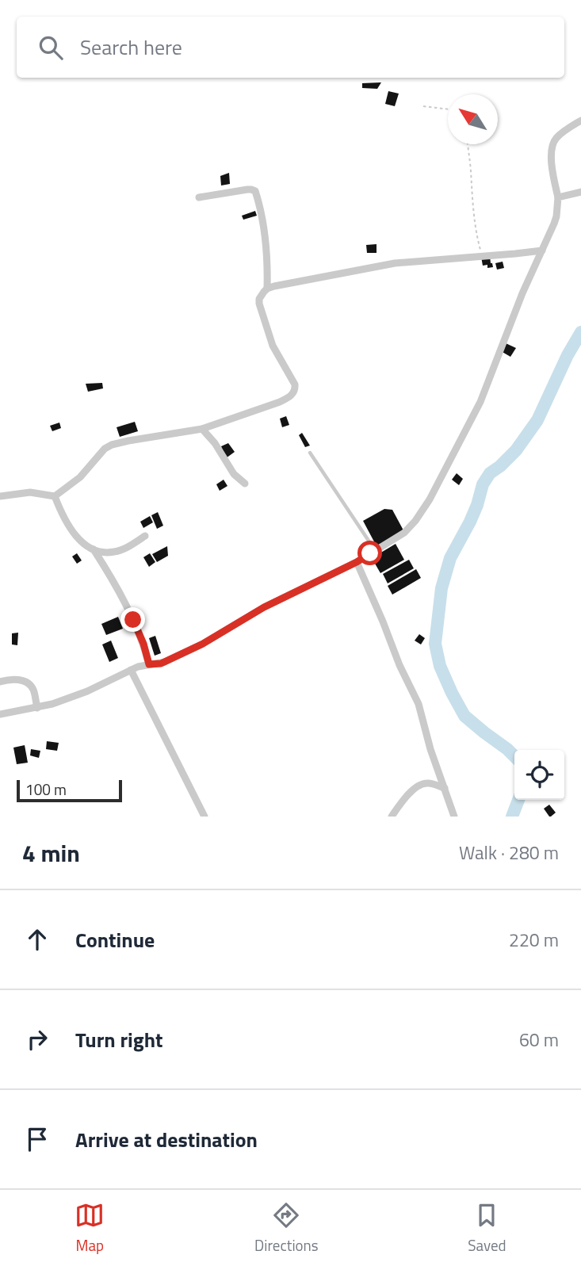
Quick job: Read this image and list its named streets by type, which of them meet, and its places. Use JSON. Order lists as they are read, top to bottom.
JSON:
{
  "scale_bar": "100 m",
  "north": "top left",
  "page": {
    "search": "Search here",
    "scale": "100 m",
    "heading": ["4 min", "Walk · 280 m"],
    "list": [
      ["Continue", "220 m"],
      ["Turn right", "60 m"],
      "Arrive at destination"
    ],
    "nav": ["Map", "Directions", "Saved"]
  }
}
